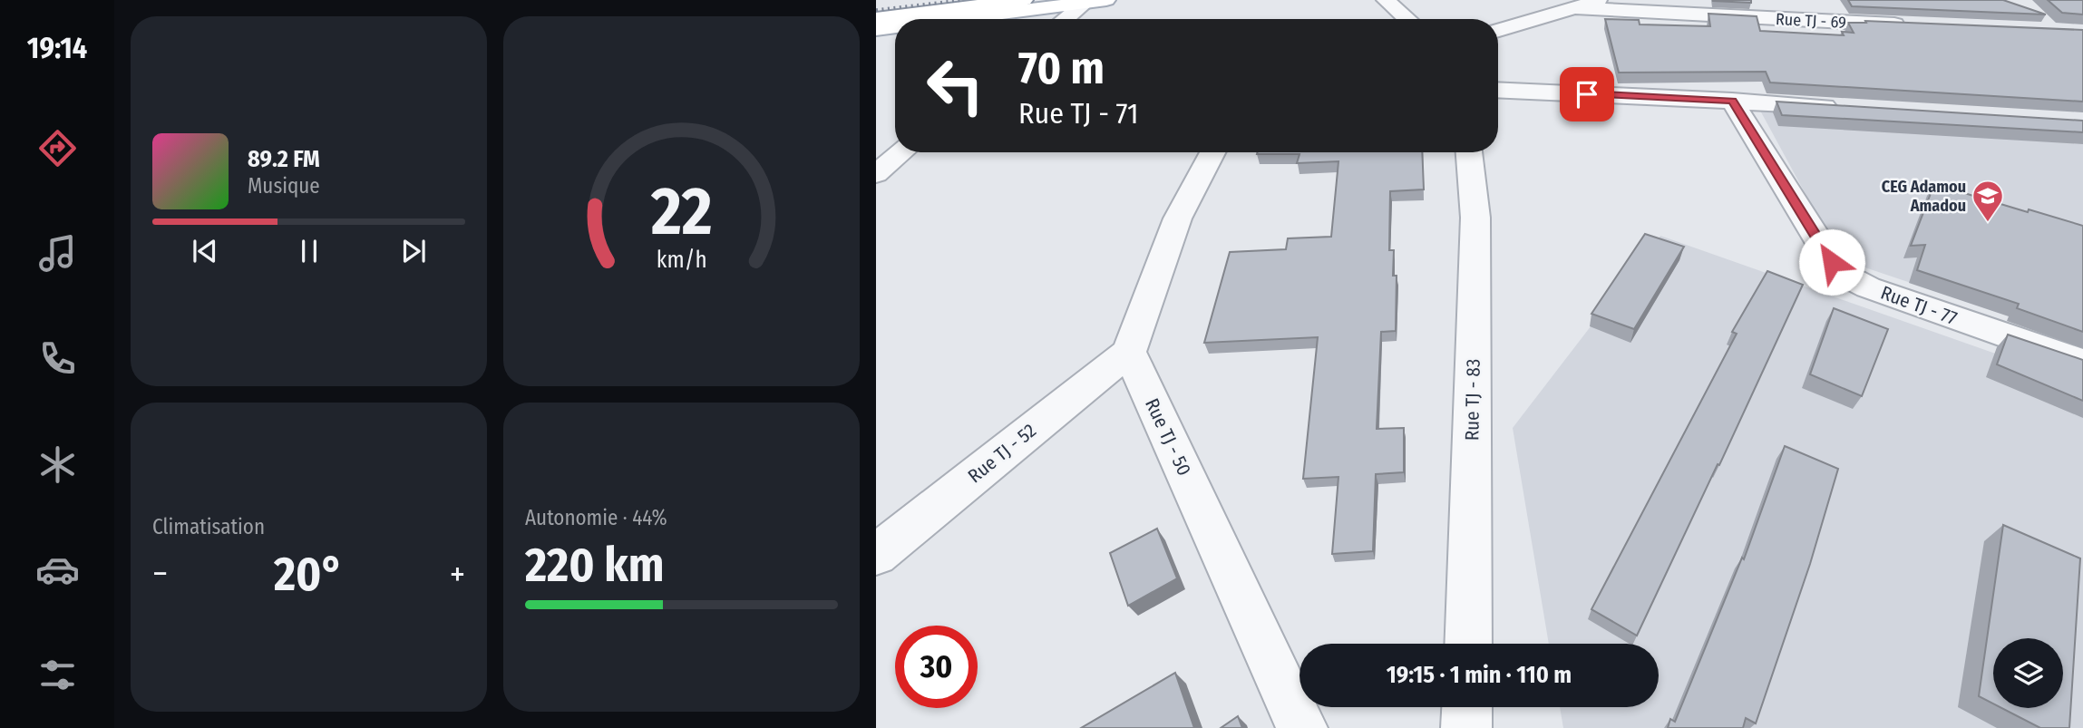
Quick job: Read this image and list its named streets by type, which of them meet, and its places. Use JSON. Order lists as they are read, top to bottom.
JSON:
{
  "streets": {
    "street": [
      "Rue TJ - 69",
      "Rue TJ - 77",
      "Rue TJ - 83",
      "Rue TJ - 50",
      "Rue TJ - 52"
    ]
  },
  "crossings": [
    ["Rue TJ - 50", "Rue TJ - 52"]
  ],
  "places": {
    "school or university": ["CEG Adamou Amadou"]
  },
  "page": {
    "tabs": "19:14",
    "turn": ["70 m", "Rue TJ - 71"],
    "song": ["89.2 FM", "Musique"],
    "tile": [
      "Climatisation",
      ["Autonomie · 44%", "220 km"]
    ],
    "heat": ["−", "20°", "+"],
    "limit": "30",
    "trip": "19:15 · 1 min · 110 m",
    "gauge": ["22", "km/h"]
  }
}
